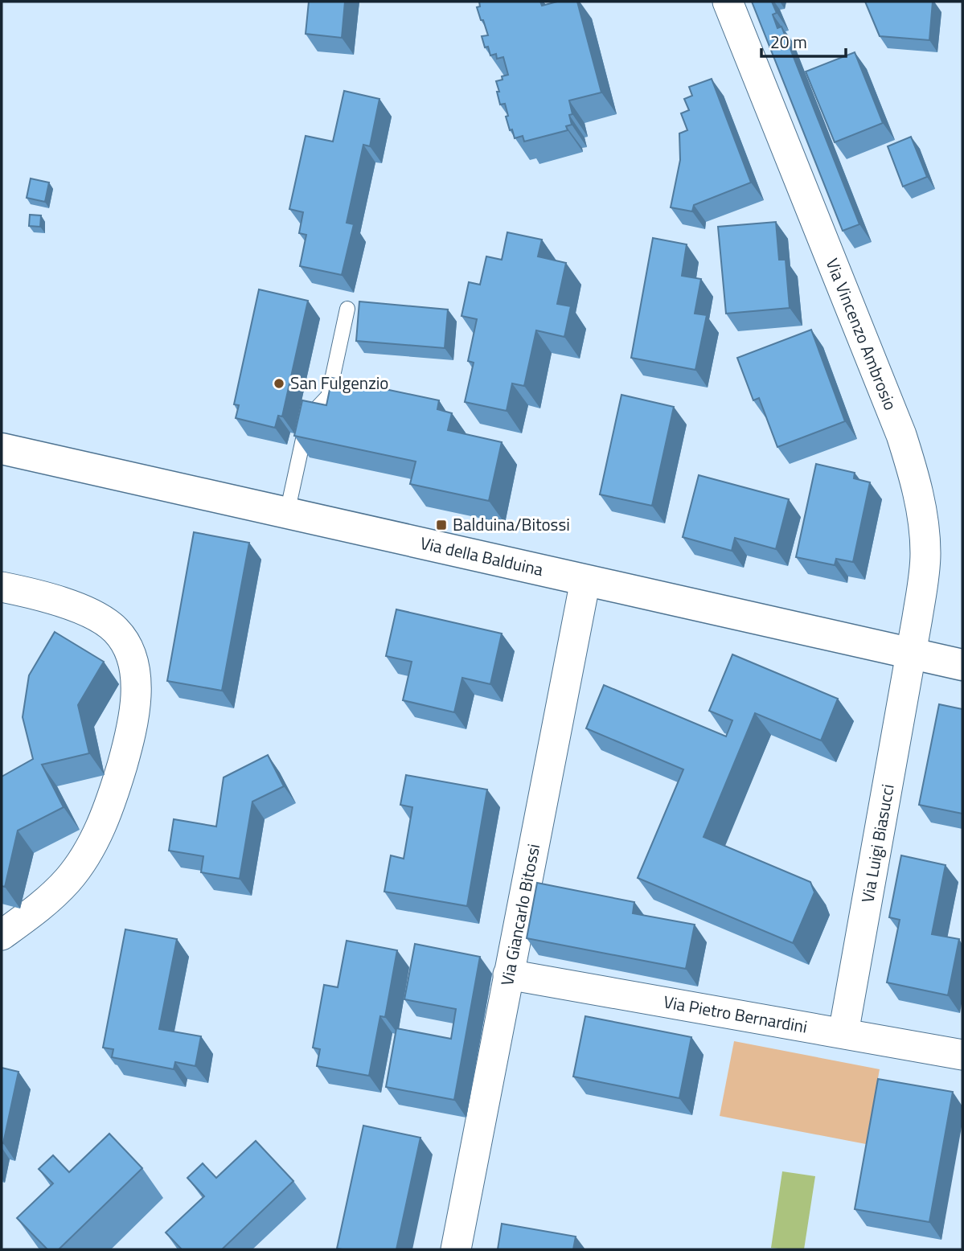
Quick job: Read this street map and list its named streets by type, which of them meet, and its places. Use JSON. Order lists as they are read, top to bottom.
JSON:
{
  "streets": {
    "street": [
      "Via Vincenzo Ambrosio",
      "Via della Balduina",
      "Via Luigi Biasucci",
      "Via Giancarlo Bitossi",
      "Via Pietro Bernardini"
    ]
  },
  "crossings": [
    ["Via Vincenzo Ambrosio", "Via della Balduina"],
    ["Via Vincenzo Ambrosio", "Via Luigi Biasucci"],
    ["Via della Balduina", "Via Luigi Biasucci"],
    ["Via della Balduina", "Via Giancarlo Bitossi"],
    ["Via Luigi Biasucci", "Via Pietro Bernardini"],
    ["Via Giancarlo Bitossi", "Via Pietro Bernardini"]
  ],
  "places": {
    "other": ["San Fulgenzio"],
    "transit": ["Balduina/Bitossi"]
  },
  "scale_bar": "20 m"
}
